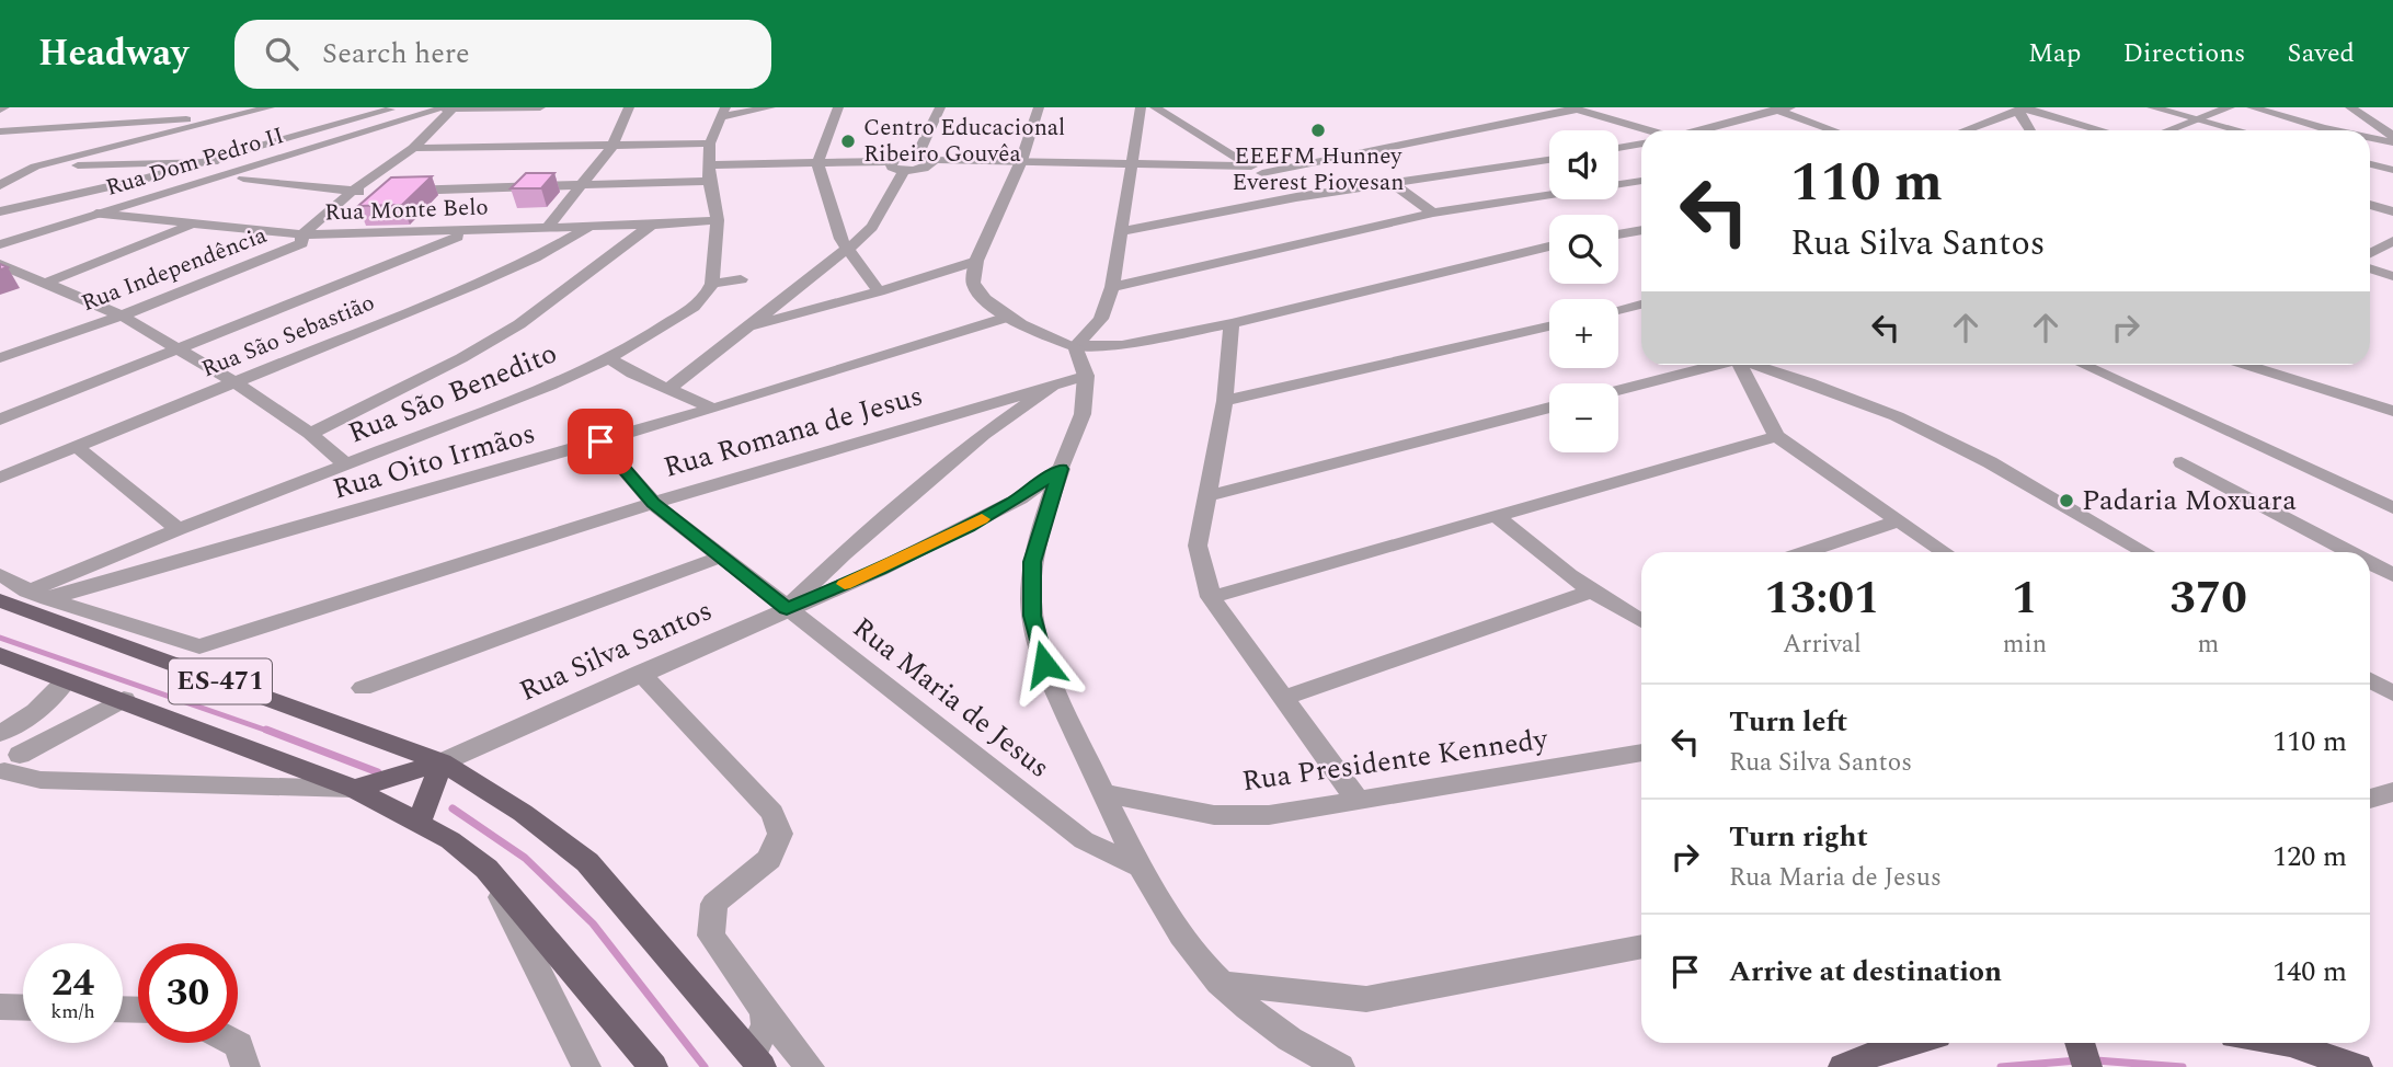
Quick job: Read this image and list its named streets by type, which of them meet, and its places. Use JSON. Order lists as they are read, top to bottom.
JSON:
{
  "streets": {
    "main road": ["ES-471"],
    "street": [
      "Rua Dom Pedro II",
      "Rua Monte Belo",
      "Rua Independência",
      "Rua São Sebastião",
      "Rua São Benedito",
      "Rua Romana de Jesus",
      "Rua Oito Irmãos",
      "Rua Silva Santos",
      "Rua Maria de Jesus",
      "Rua Presidente Kennedy"
    ]
  },
  "crossings": [
    ["Rua Dom Pedro II", "Rua Monte Belo"],
    ["Rua Dom Pedro II", "Rua Independência"],
    ["Rua Monte Belo", "Rua Independência"],
    ["Rua Monte Belo", "Rua São Sebastião"],
    ["Rua São Benedito", "Rua Romana de Jesus"],
    ["Rua São Benedito", "Rua Oito Irmãos"],
    ["Rua Romana de Jesus", "Rua Oito Irmãos"],
    ["Rua Romana de Jesus", "Rua Maria de Jesus"],
    ["Rua Oito Irmãos", "Rua Maria de Jesus"],
    ["Rua Silva Santos", "ES-471"],
    ["Rua Silva Santos", "Rua Maria de Jesus"]
  ],
  "places": ["EEEFM Hunney Everest Piovesan", "Centro Educacional Ribeiro Gouvêa", "Padaria Moxuara"],
  "page": {
    "header": "Headway",
    "search": "Search here",
    "nav": ["Map", "Directions", "Saved"],
    "map_buttons": ["+", "−"],
    "turn": ["110 m", "Rua Silva Santos"],
    "eta": [
      "13:01",
      "Arrival",
      "1",
      "min",
      "370",
      "m"
    ],
    "list": [
      {
        "name": "Turn left",
        "note": "Rua Silva Santos",
        "value": "110 m"
      },
      {
        "name": "Turn right",
        "note": "Rua Maria de Jesus",
        "value": "120 m"
      },
      {
        "name": "Arrive at destination",
        "value": "140 m"
      }
    ],
    "speed": "24 km/h",
    "limit": "30"
  }
}
